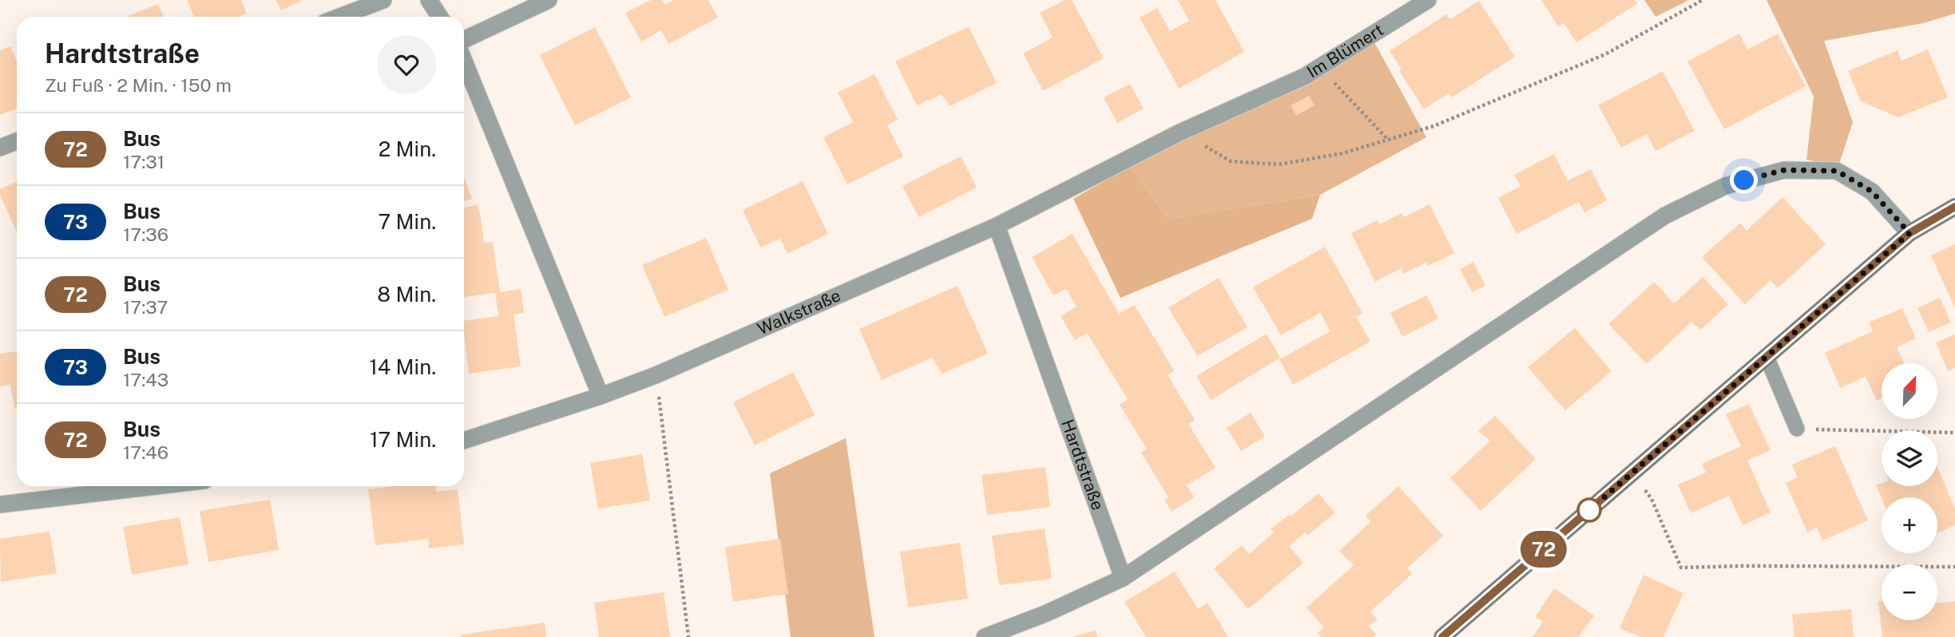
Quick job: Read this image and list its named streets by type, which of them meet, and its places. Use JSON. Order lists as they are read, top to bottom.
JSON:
{
  "streets": {
    "street": ["Im Blümert", "Walkstraße", "Hardtstraße"]
  },
  "crossings": [
    ["Im Blümert", "Walkstraße"],
    ["Walkstraße", "Hardtstraße"]
  ],
  "lines": ["bus line 72"],
  "north": "top right",
  "page": {
    "on_map": "72",
    "heading": ["Hardtstraße", "Zu Fuß · 2 Min. · 150 m"],
    "list": [
      {
        "mark": "72",
        "name": "Bus",
        "note": "17:31",
        "value": "2 Min."
      },
      {
        "mark": "73",
        "name": "Bus",
        "note": "17:36",
        "value": "7 Min."
      },
      {
        "mark": "72",
        "name": "Bus",
        "note": "17:37",
        "value": "8 Min."
      },
      {
        "mark": "73",
        "name": "Bus",
        "note": "17:43",
        "value": "14 Min."
      },
      {
        "mark": "72",
        "name": "Bus",
        "note": "17:46",
        "value": "17 Min."
      }
    ],
    "map_buttons": ["+", "−"]
  }
}
